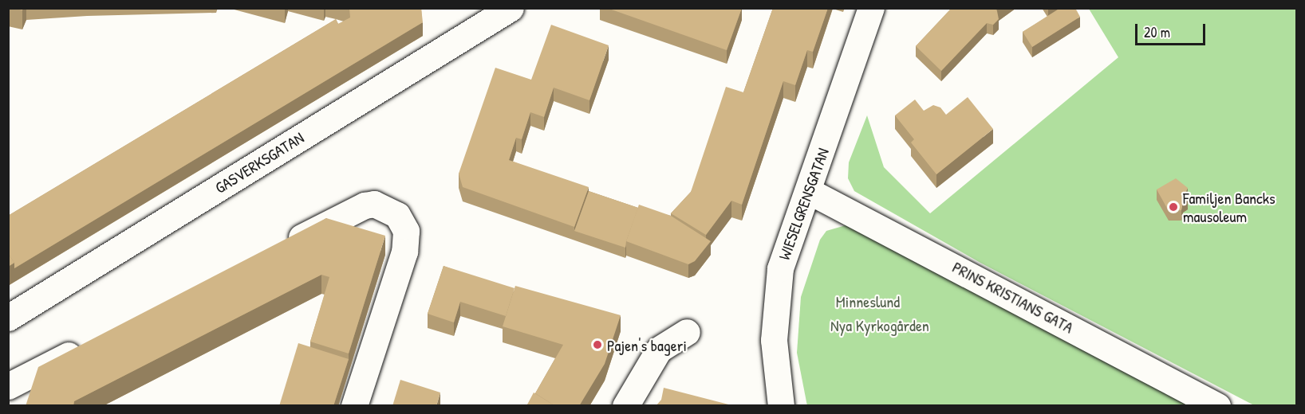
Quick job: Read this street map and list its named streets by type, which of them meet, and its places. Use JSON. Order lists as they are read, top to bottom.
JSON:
{
  "streets": {
    "street": ["GASVERKSGATAN", "WIESELGRENSGATAN", "PRINS KRISTIANS GATA"]
  },
  "crossings": [
    ["WIESELGRENSGATAN", "PRINS KRISTIANS GATA"]
  ],
  "parks": ["Minneslund", "Nya Kyrkogården"],
  "places": ["Familjen Bancks mausoleum", "Pajen's bageri"],
  "scale_bar": "20 m"
}
